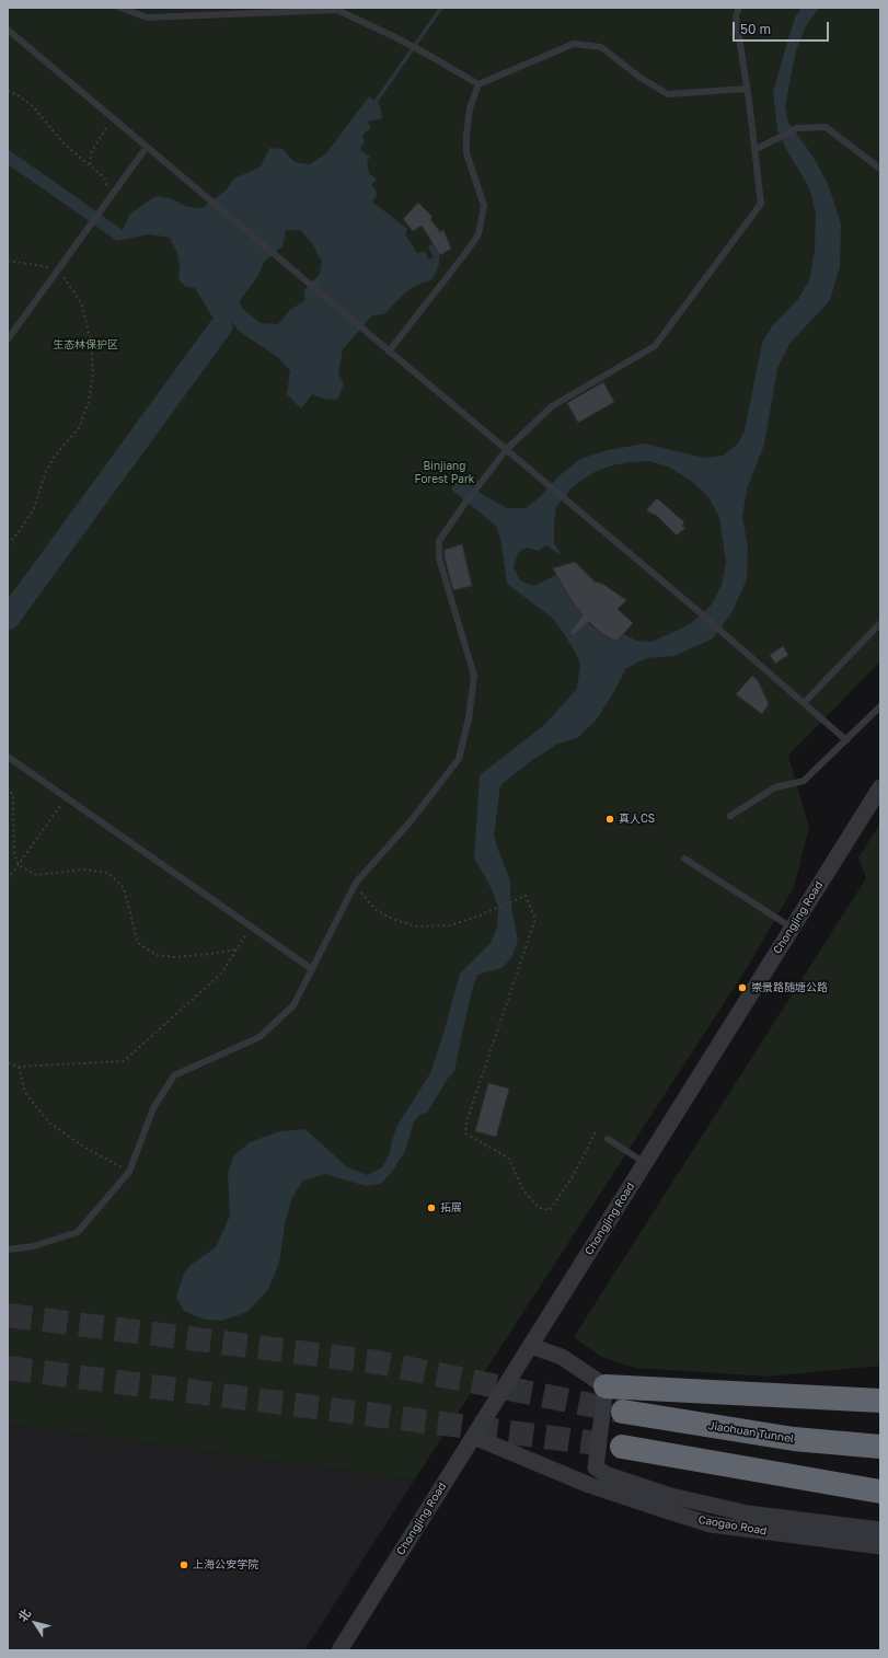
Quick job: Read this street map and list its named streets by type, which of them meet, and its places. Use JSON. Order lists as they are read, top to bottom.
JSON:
{
  "streets": {
    "highway": ["Jiaohuan Tunnel"],
    "street": ["Chongjing Road", "Caogao Road"]
  },
  "crossings": [
    ["Chongjing Road", "Caogao Road"]
  ],
  "parks": ["生态林保护区", "Binjiang Forest Park"],
  "places": [
    "真人CS",
    "崇景路随塘公路",
    "拓展",
    "上海公安学院"
  ],
  "scale_bar": "50 m",
  "north": "top left"
}
